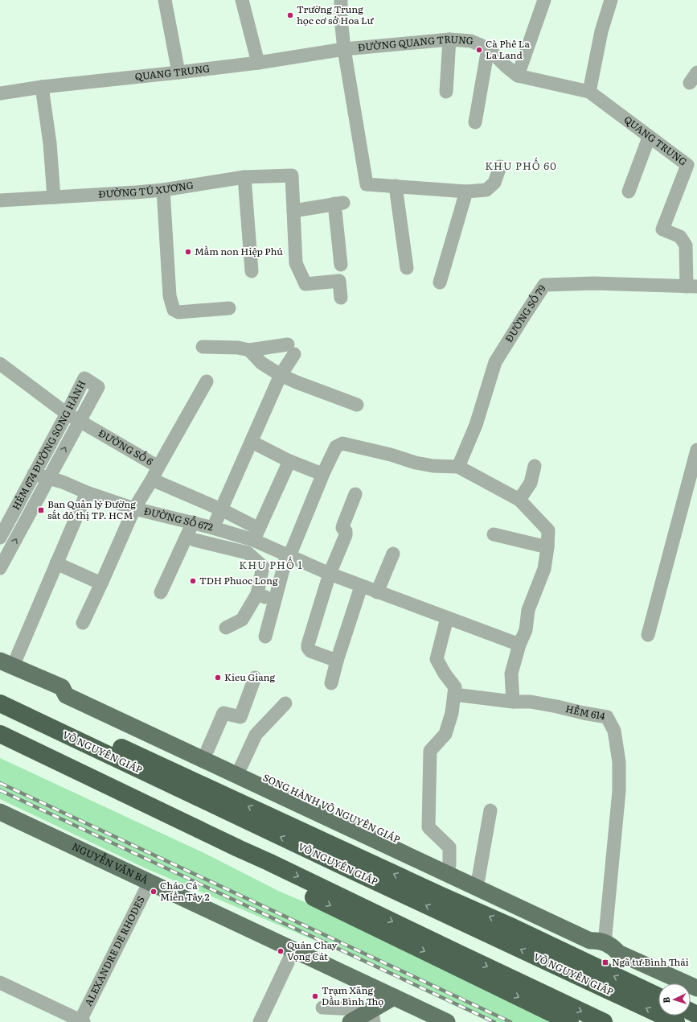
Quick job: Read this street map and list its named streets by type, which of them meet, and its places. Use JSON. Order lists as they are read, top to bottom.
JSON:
{
  "streets": {
    "highway": ["VÕ NGUYÊN GIÁP"],
    "main road": ["SONG HÀNH VÕ NGUYÊN GIÁP", "NGUYỄN VĂN BÁ"],
    "street": [
      "ĐƯỜNG QUANG TRUNG",
      "QUANG TRUNG",
      "ĐƯỜNG TÚ XƯƠNG",
      "ĐƯỜNG SỐ 79",
      "HẺM 674 ĐƯỜNG SONG HÀNH",
      "ĐƯỜNG SỐ 6",
      "ĐƯỜNG SỐ 672",
      "HẺM 614",
      "ALEXANDRE DE RHODES"
    ]
  },
  "crossings": [
    ["ĐƯỜNG QUANG TRUNG", "QUANG TRUNG"],
    ["QUANG TRUNG", "ĐƯỜNG SỐ 79"],
    ["HẺM 674 ĐƯỜNG SONG HÀNH", "ĐƯỜNG SỐ 6"],
    ["HẺM 674 ĐƯỜNG SONG HÀNH", "ĐƯỜNG SỐ 672"],
    ["ĐƯỜNG SỐ 6", "ĐƯỜNG SỐ 672"],
    ["HẺM 614", "SONG HÀNH VÕ NGUYÊN GIÁP"],
    ["NGUYỄN VĂN BÁ", "ALEXANDRE DE RHODES"]
  ],
  "districts": ["KHU PHỐ 60", "KHU PHỐ 1"],
  "places": {
    "other": [
      "Trường Trung học cơ sở Hoa Lư",
      "Cà Phê La La Land",
      "Mầm non Hiệp Phú",
      "TDH Phuoc Long",
      "Kieu Giang",
      "Cháo Cá Miền Tây 2",
      "Quán Chay Vọng Cát",
      "Trạm Xăng Dầu Bình Thọ"
    ],
    "transit": ["Ban Quản lý Đường sắt đô thị TP. HCM", "Ngã tư Bình Thái"]
  },
  "north": "left"
}
